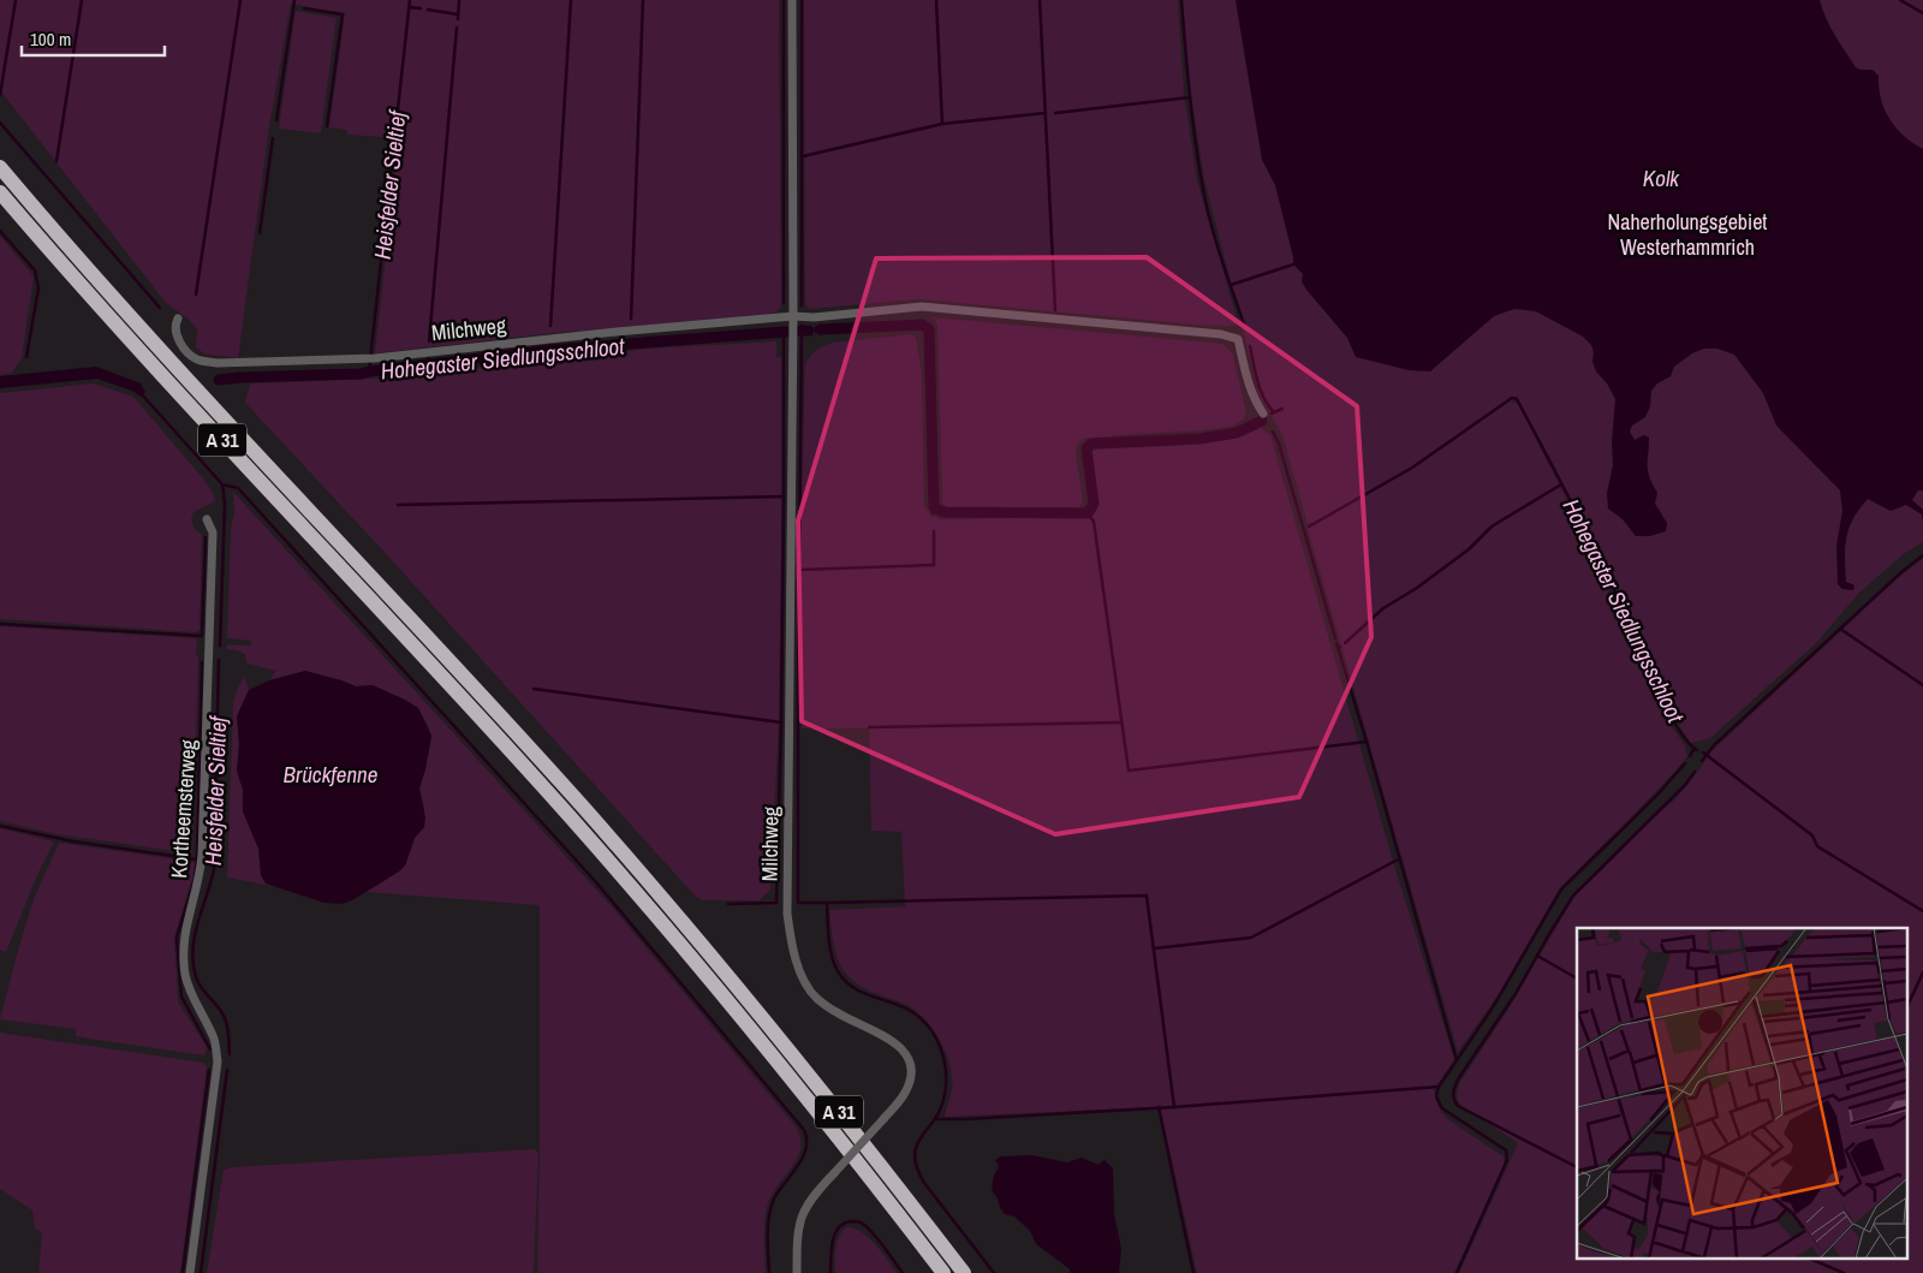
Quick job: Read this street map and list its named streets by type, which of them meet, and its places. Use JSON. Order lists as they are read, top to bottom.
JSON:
{
  "streets": {
    "highway": ["A 31"],
    "street": ["Milchweg", "Kortheemsterweg"]
  },
  "water": [
    "Kolk",
    "Heisfelder Sieltief",
    "Hohegaster Siedlungsschloot",
    "Brückfenne"
  ],
  "parks": ["Naherholungsgebiet Westerhammrich"],
  "scale_bar": "100 m"
}
